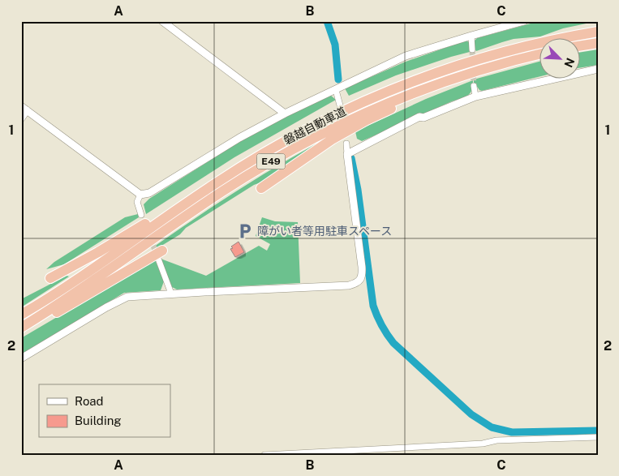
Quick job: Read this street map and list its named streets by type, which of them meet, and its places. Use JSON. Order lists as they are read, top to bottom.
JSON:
{
  "streets": {
    "highway": ["磐越自動車道", "E49"]
  },
  "places": {
    "parking": ["障がい者等用駐車スペース"]
  },
  "legend": ["Road", "Building"],
  "north": "bottom right",
  "grid": {
    "columns": ["A", "B", "C"],
    "rows": ["1", "2"]
  }
}
